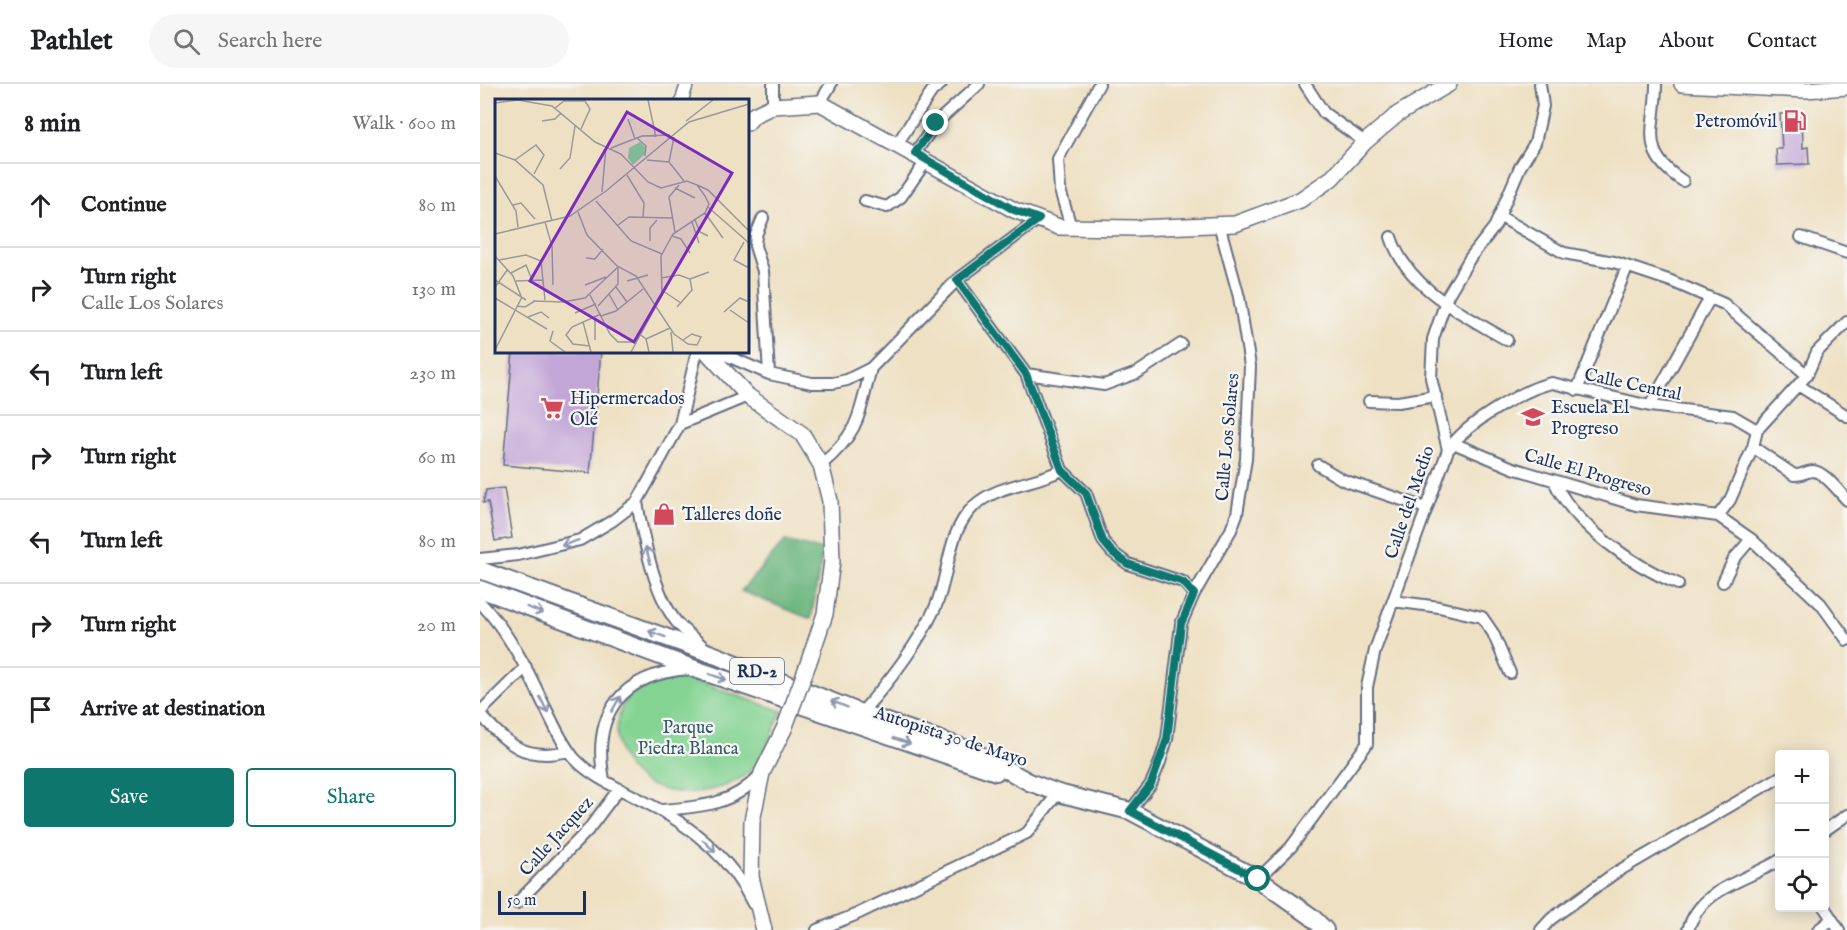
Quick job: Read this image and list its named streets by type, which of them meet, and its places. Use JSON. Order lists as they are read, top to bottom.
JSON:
{
  "streets": {
    "main road": ["RD-2", "Autopista 30 de Mayo"],
    "street": [
      "Calle Central",
      "Calle Los Solares",
      "Calle El Progreso",
      "Calle del Medio",
      "Calle Jacquez"
    ]
  },
  "crossings": [
    ["Calle Central", "Calle El Progreso"],
    ["Calle Central", "Calle del Medio"],
    ["Calle Los Solares", "RD-2"],
    ["Calle El Progreso", "Calle del Medio"],
    ["Calle del Medio", "RD-2"],
    ["RD-2", "Autopista 30 de Mayo"]
  ],
  "parks": ["Parque Piedra Blanca"],
  "places": {
    "fuel station": ["Petromóvil"],
    "supermarket": ["Hipermercados Olé"],
    "school or university": ["Escuela El Progreso"],
    "shop": ["Talleres doñe"]
  },
  "scale_bar": "50 m",
  "page": {
    "header": "Pathlet",
    "search": "Search here",
    "nav": [
      "Home",
      "Map",
      "About",
      "Contact"
    ],
    "heading": ["8 min", "Walk · 600 m"],
    "list": [
      ["Continue", "80 m"],
      ["Turn right", "Calle Los Solares", "130 m"],
      ["Turn left", "230 m"],
      ["Turn right", "60 m"],
      ["Turn left", "80 m"],
      ["Turn right", "20 m"],
      "Arrive at destination"
    ],
    "buttons": ["Save", "Share"],
    "map_buttons": ["+", "−"],
    "scale": "50 m"
  }
}
